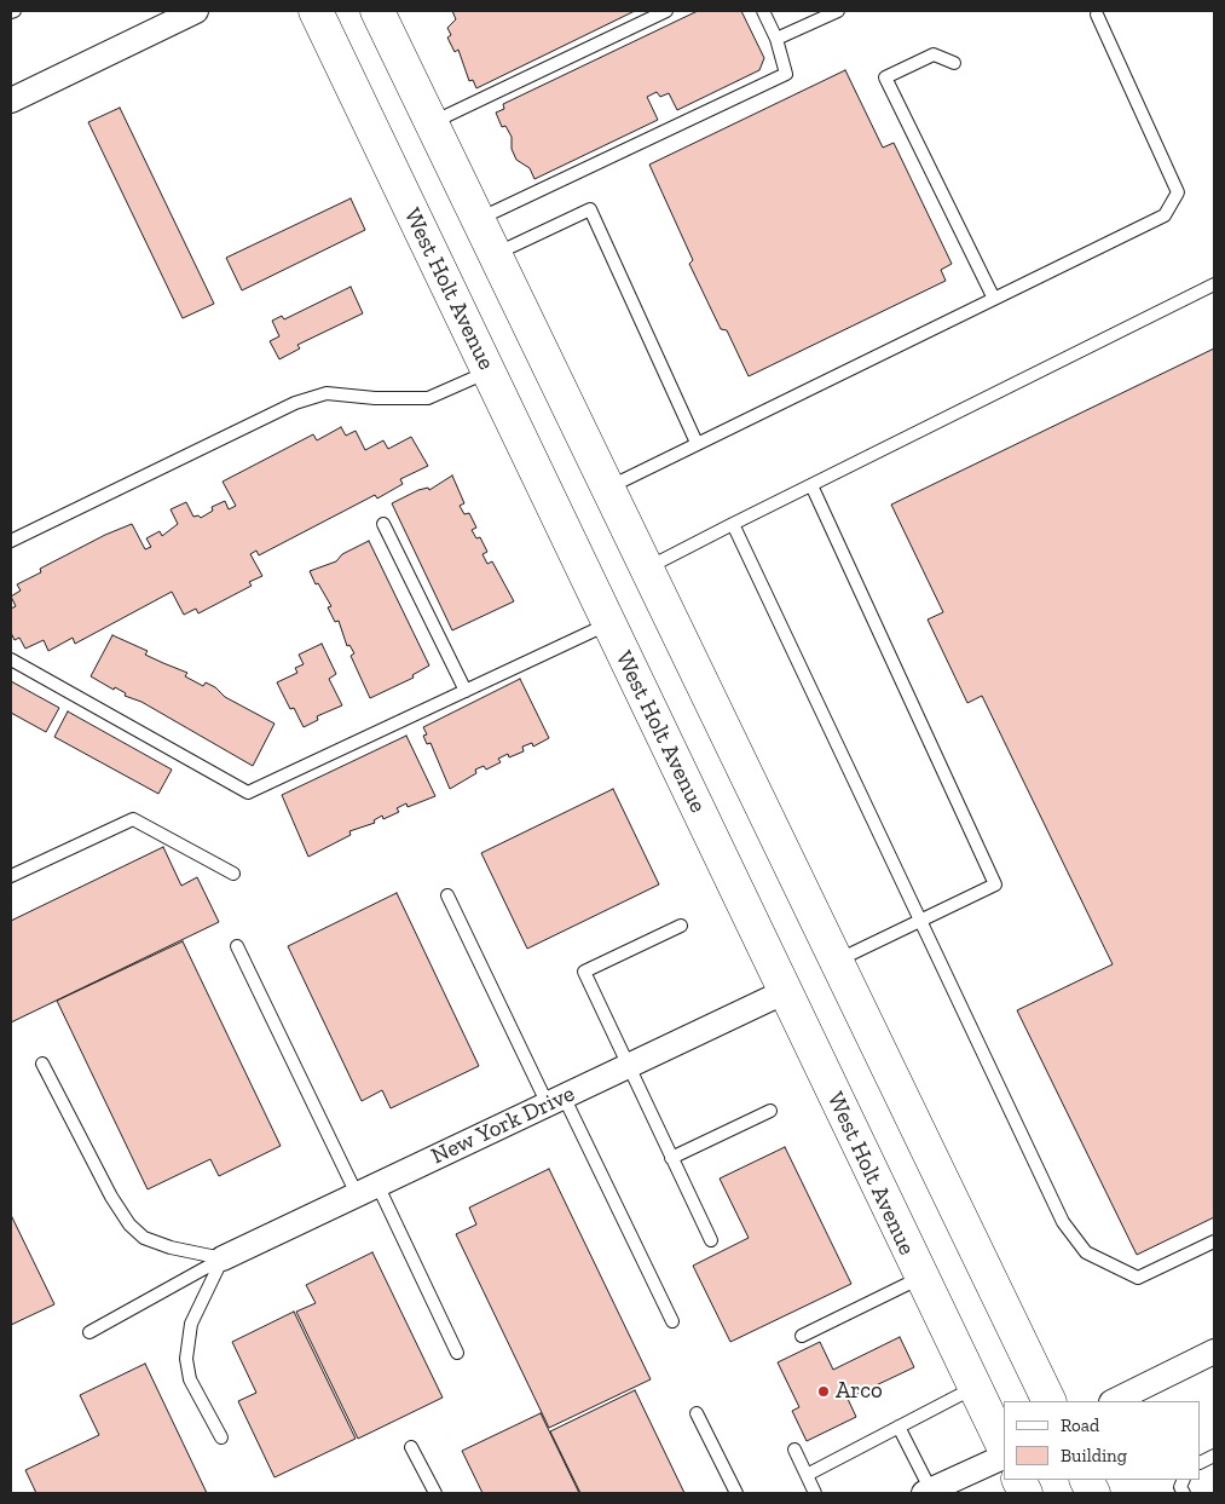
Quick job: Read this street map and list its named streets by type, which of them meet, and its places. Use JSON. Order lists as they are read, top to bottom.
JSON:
{
  "streets": {
    "main road": ["West Holt Avenue"],
    "street": ["New York Drive"]
  },
  "crossings": [
    ["West Holt Avenue", "New York Drive"]
  ],
  "places": ["Arco"],
  "legend": ["Road", "Building"]
}
